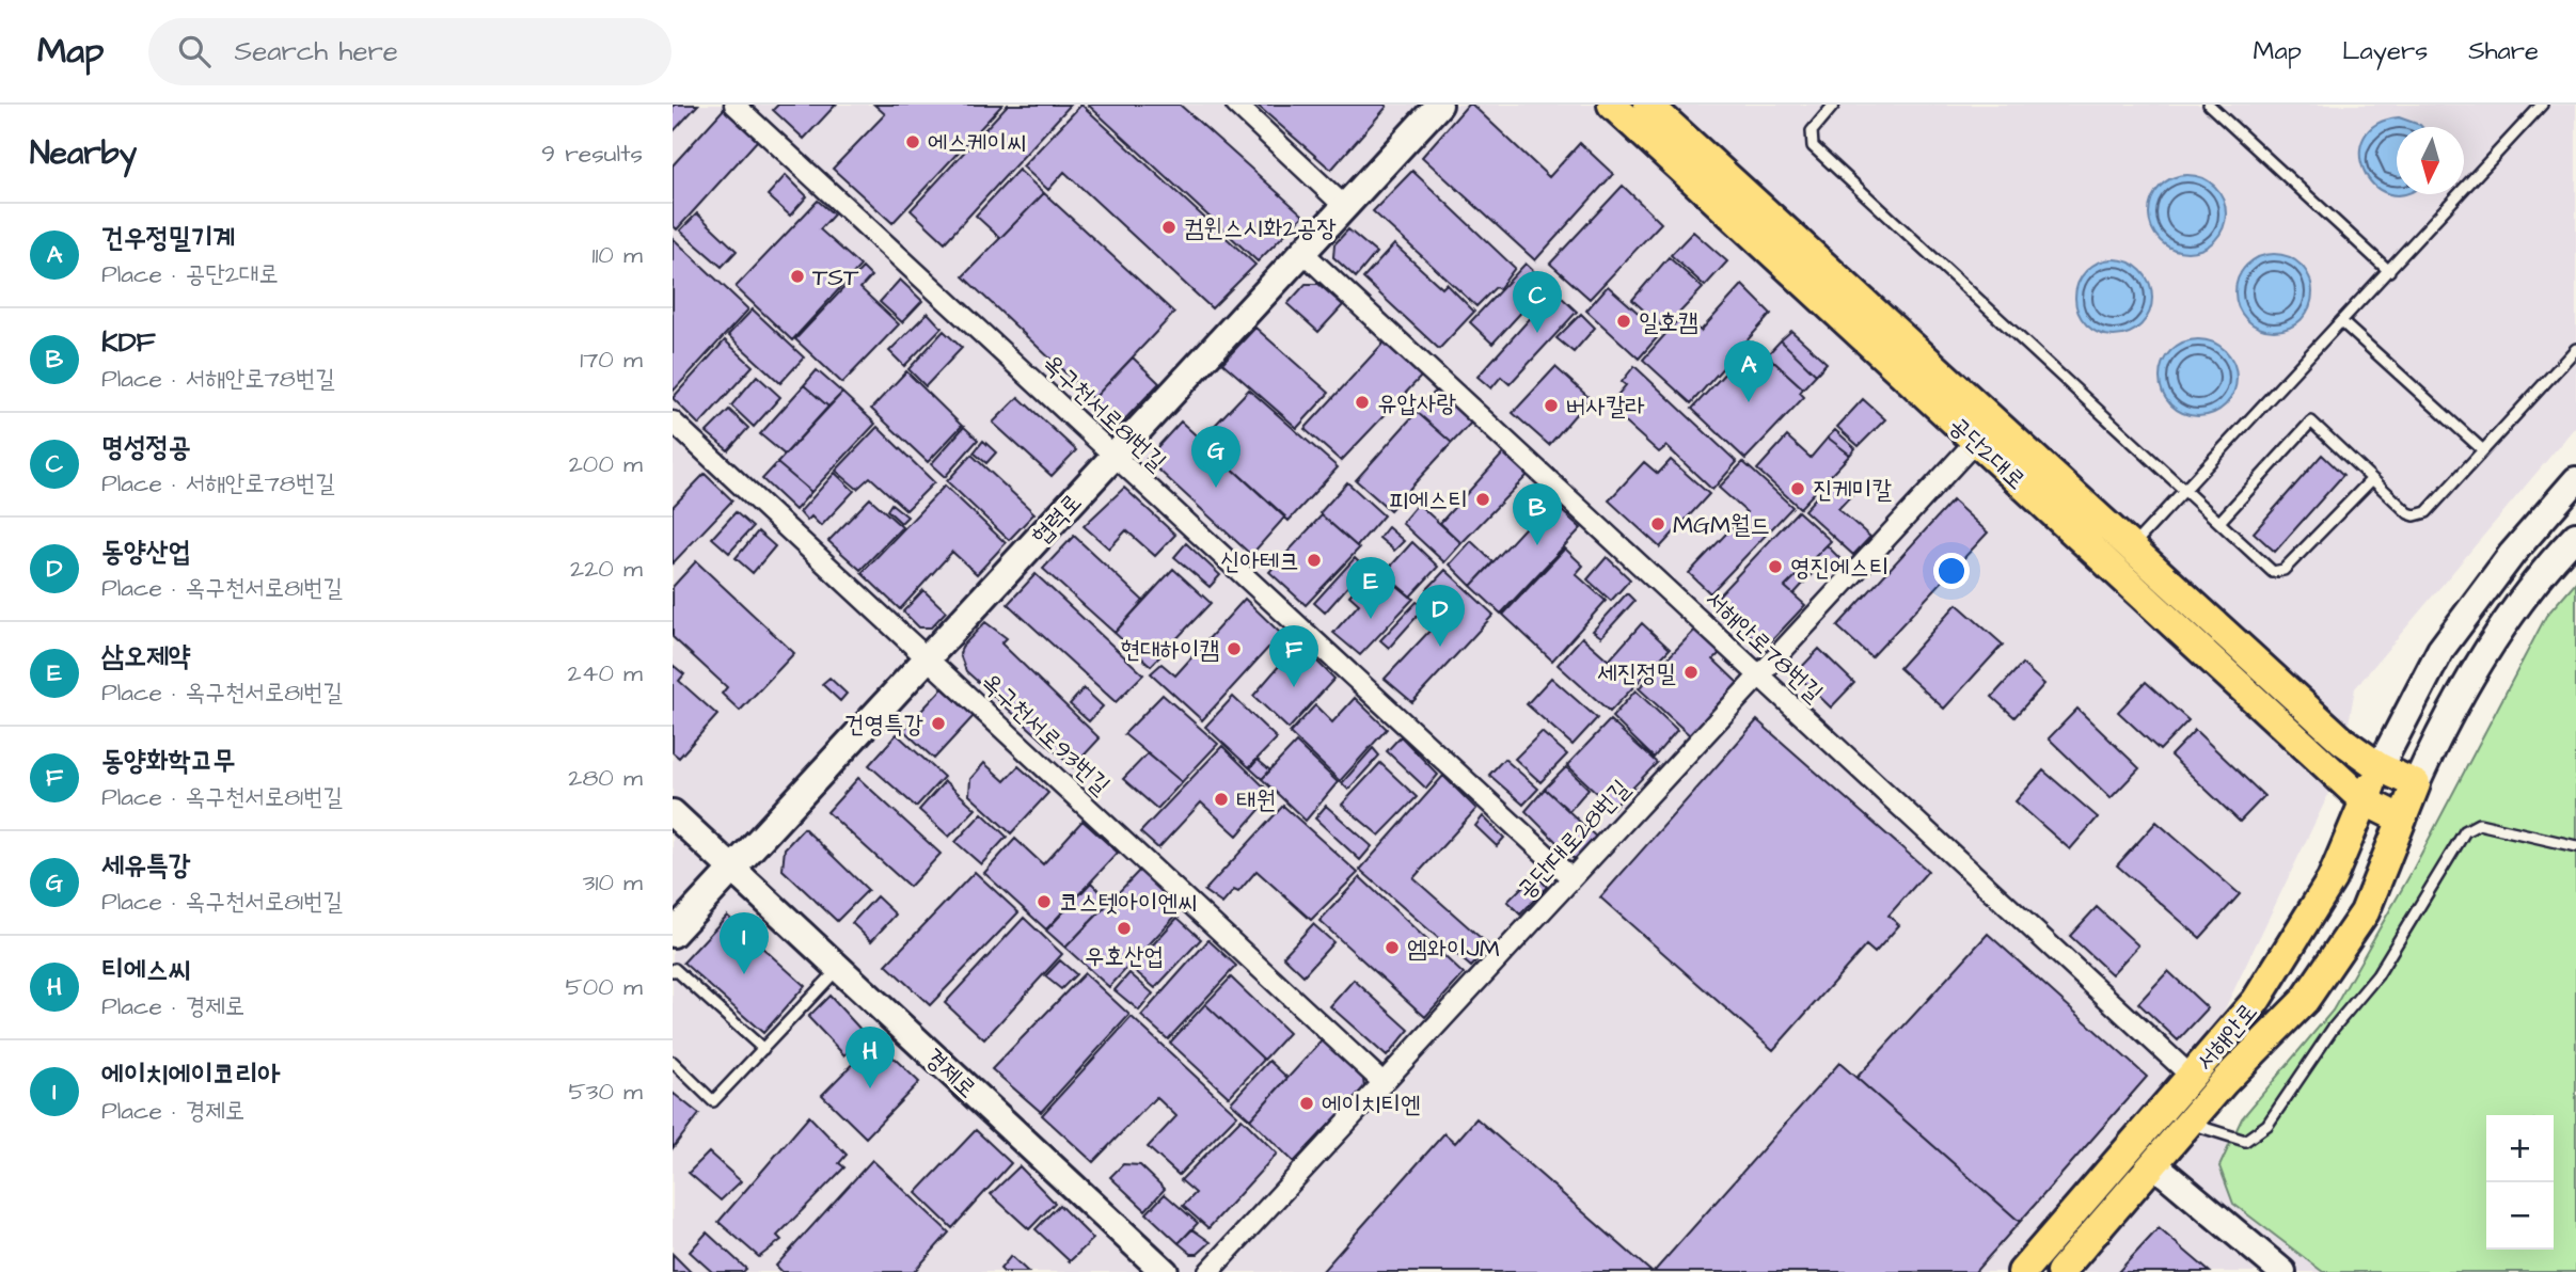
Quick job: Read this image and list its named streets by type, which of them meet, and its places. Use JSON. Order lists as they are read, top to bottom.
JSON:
{
  "streets": {
    "main road": ["공단2대로", "서해안로"],
    "street": [
      "옥구천서로81번길",
      "협력로",
      "서해안로78번길",
      "옥구천서로93번길",
      "공단1대로28번길",
      "경제로"
    ]
  },
  "crossings": [
    ["옥구천서로81번길", "협력로"],
    ["옥구천서로81번길", "공단1대로28번길"],
    ["공단2대로", "공단1대로28번길"],
    ["공단2대로", "서해안로"],
    ["협력로", "서해안로78번길"],
    ["협력로", "옥구천서로93번길"],
    ["협력로", "경제로"],
    ["서해안로78번길", "공단1대로28번길"],
    ["서해안로78번길", "서해안로"],
    ["옥구천서로93번길", "공단1대로28번길"]
  ],
  "places": [
    "에스케이씨",
    "컴윈스시화2공장",
    "TST",
    "일호캠",
    "유압사랑",
    "버사칼라",
    "진케미칼",
    "피에스티",
    "MGM월드",
    "신아테크",
    "영진에스티",
    "현대하이캠",
    "세진정밀",
    "건영특강",
    "태원",
    "코스텟아이엔씨",
    "우호산업",
    "엠와이JM",
    "에이치티엔"
  ],
  "north": "bottom",
  "page": {
    "header": "Map",
    "search": "Search here",
    "nav": ["Map", "Layers", "Share"],
    "heading": ["Nearby", "9 results"],
    "list": [
      {
        "mark": "A",
        "name": "건우정밀기계",
        "note": "Place · 공단2대로",
        "value": "110 m"
      },
      {
        "mark": "B",
        "name": "KDF",
        "note": "Place · 서해안로78번길",
        "value": "170 m"
      },
      {
        "mark": "C",
        "name": "명성정공",
        "note": "Place · 서해안로78번길",
        "value": "200 m"
      },
      {
        "mark": "D",
        "name": "동양산업",
        "note": "Place · 옥구천서로81번길",
        "value": "220 m"
      },
      {
        "mark": "E",
        "name": "삼오제약",
        "note": "Place · 옥구천서로81번길",
        "value": "240 m"
      },
      {
        "mark": "F",
        "name": "동양화학고무",
        "note": "Place · 옥구천서로81번길",
        "value": "280 m"
      },
      {
        "mark": "G",
        "name": "세유특강",
        "note": "Place · 옥구천서로81번길",
        "value": "310 m"
      },
      {
        "mark": "H",
        "name": "티에스씨",
        "note": "Place · 경제로",
        "value": "500 m"
      },
      {
        "mark": "I",
        "name": "에이치에이코리아",
        "note": "Place · 경제로",
        "value": "530 m"
      }
    ],
    "pins": [
      "C",
      "A",
      "G",
      "B",
      "E",
      "D",
      "F",
      "I",
      "H"
    ],
    "map_buttons": ["+", "−"]
  }
}
